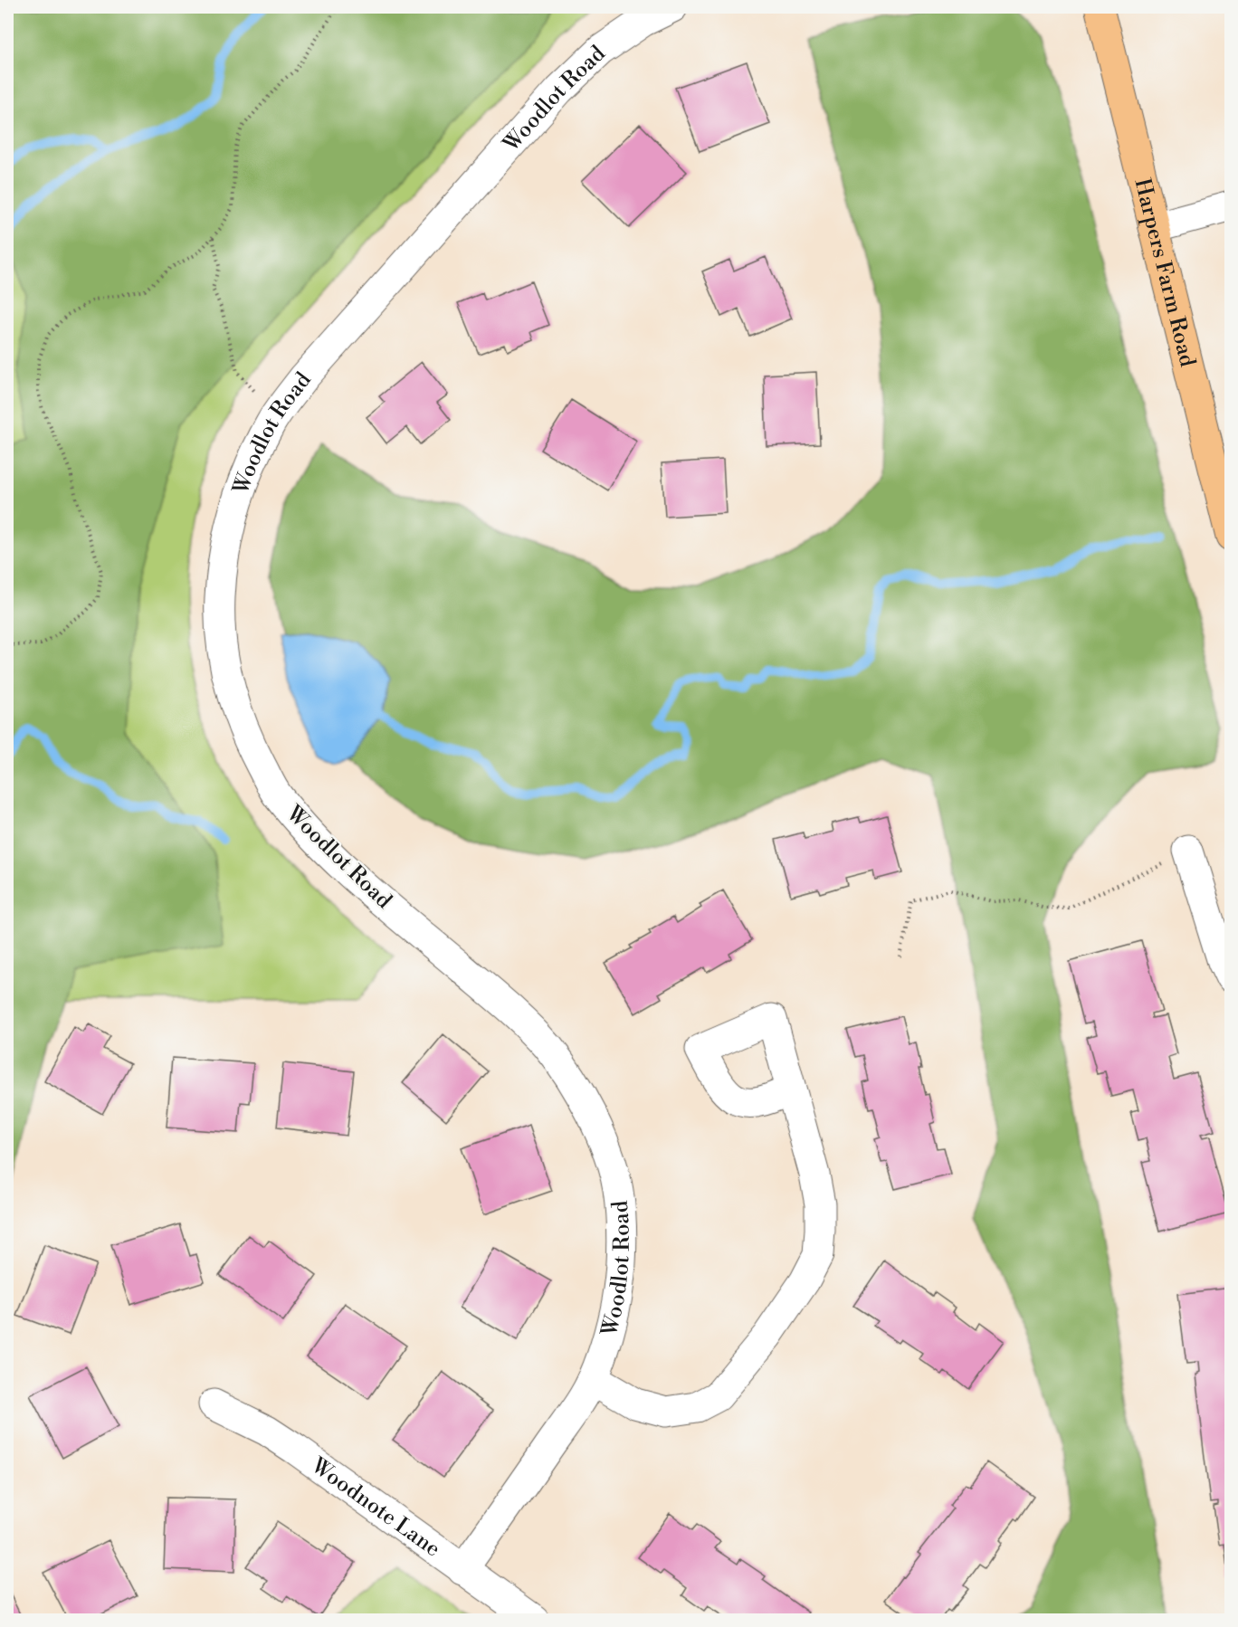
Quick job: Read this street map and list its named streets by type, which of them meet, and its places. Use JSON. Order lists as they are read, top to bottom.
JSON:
{
  "streets": {
    "main road": ["Harpers Farm Road"],
    "street": ["Woodlot Road", "Woodnote Lane"]
  },
  "crossings": [
    ["Woodlot Road", "Woodnote Lane"]
  ]
}
